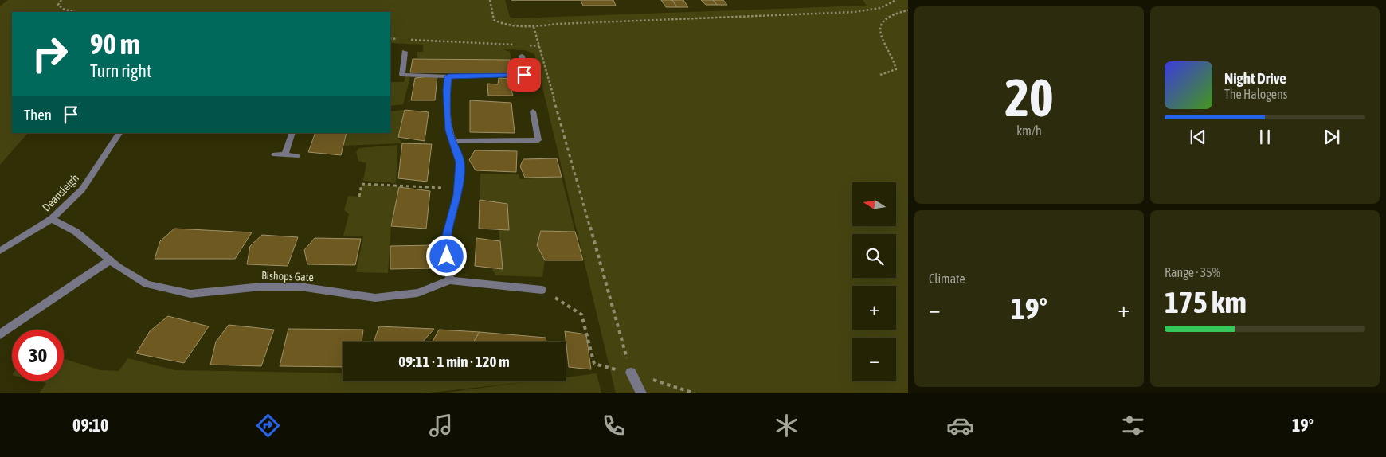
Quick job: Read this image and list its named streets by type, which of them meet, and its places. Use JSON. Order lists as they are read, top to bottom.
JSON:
{
  "streets": {
    "street": ["Deansleigh", "Bishops Gate"]
  },
  "crossings": [
    ["Deansleigh", "Bishops Gate"]
  ],
  "north": "left",
  "page": {
    "tile": [
      ["20", "km/h"],
      "Climate",
      ["Range · 35%", "175 km"]
    ],
    "turn": ["90 m", "Turn right"],
    "song": ["Night Drive", "The Halogens"],
    "then": "Then",
    "map_buttons": ["+", "−"],
    "heat": ["−", "19°", "+"],
    "limit": "30",
    "trip": "09:11 · 1 min · 120 m",
    "tabs": ["09:10", "19°"]
  }
}
